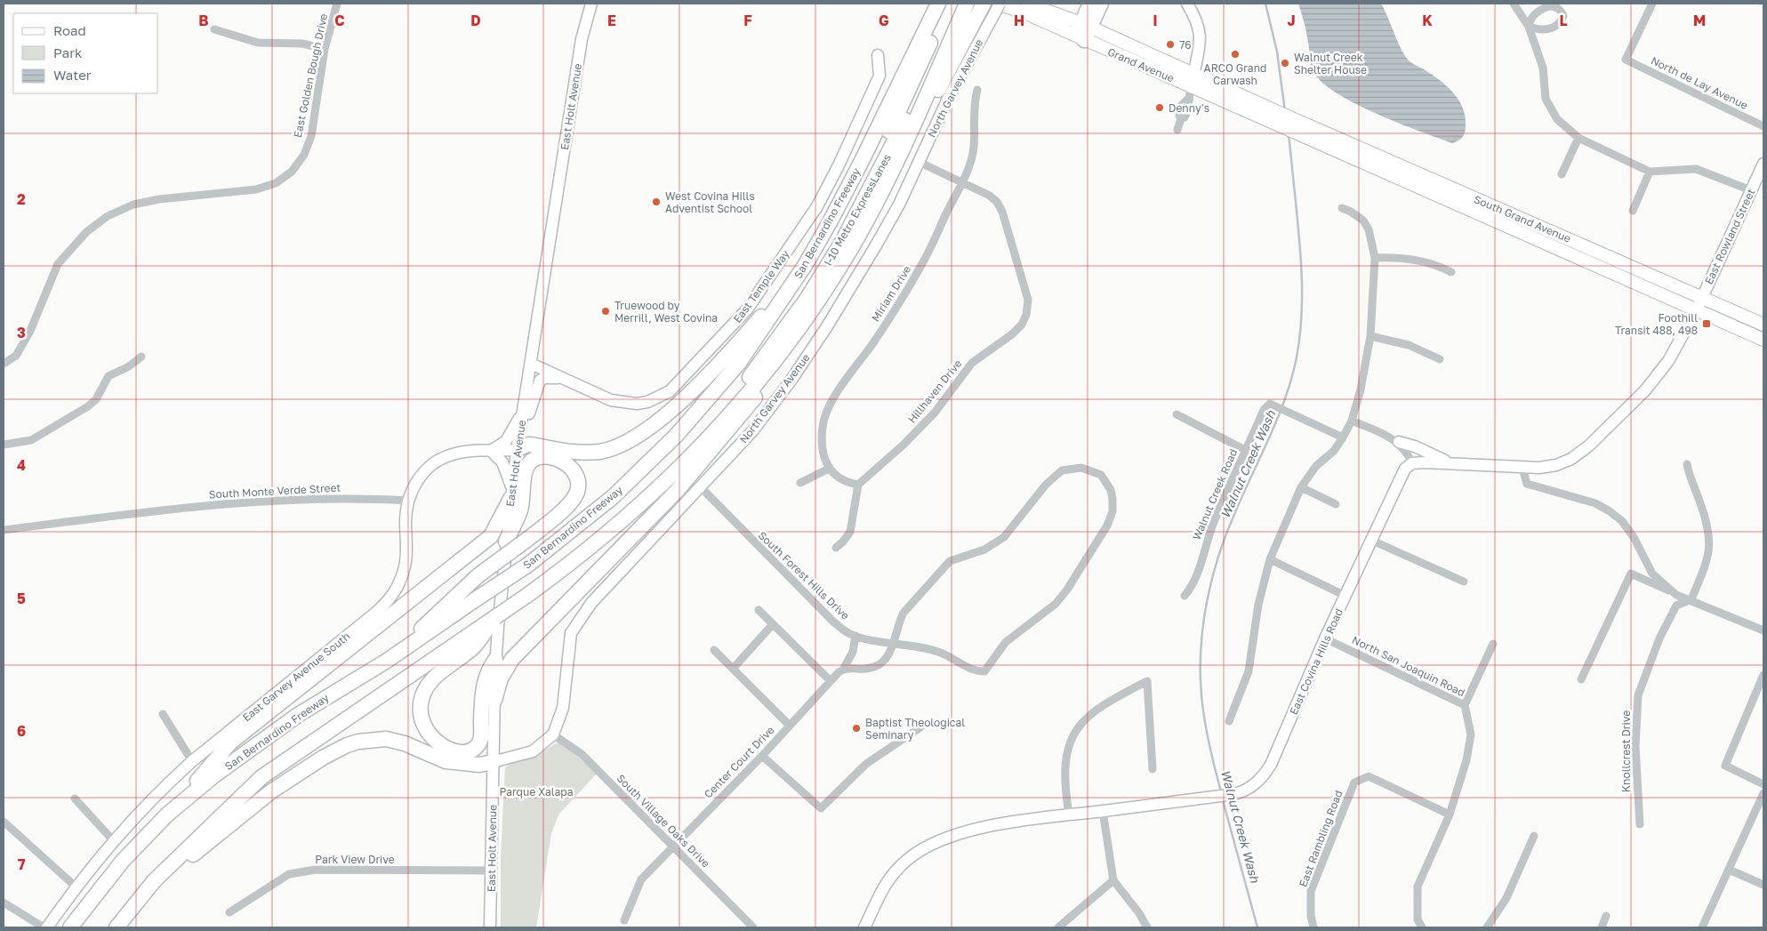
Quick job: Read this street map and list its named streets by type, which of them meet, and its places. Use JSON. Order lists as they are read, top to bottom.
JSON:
{
  "streets": {
    "highway": ["I-10 Metro ExpressLanes", "San Bernardino Freeway"],
    "main road": ["Grand Avenue", "South Grand Avenue"],
    "street": [
      "East Golden Bough Drive",
      "North de Lay Avenue",
      "North Garvey Avenue",
      "East Holt Avenue",
      "East Rowland Street",
      "East Temple Way",
      "Miriam Drive",
      "Hillhaven Drive",
      "South Monte Verde Street",
      "Walnut Creek Road",
      "South Forest Hills Drive",
      "East Covina Hills Road",
      "North San Joaquin Road",
      "East Garvey Avenue South",
      "Knollcrest Drive",
      "Center Court Drive",
      "South Village Oaks Drive",
      "East Rambling Road",
      "Park View Drive"
    ]
  },
  "crossings": [
    ["Grand Avenue", "North Garvey Avenue"],
    ["Grand Avenue", "South Grand Avenue"],
    ["North Garvey Avenue", "Hillhaven Drive"],
    ["North Garvey Avenue", "South Forest Hills Drive"],
    ["North Garvey Avenue", "South Village Oaks Drive"],
    ["East Holt Avenue", "East Temple Way"],
    ["East Holt Avenue", "East Garvey Avenue South"],
    ["East Holt Avenue", "Park View Drive"],
    ["I-10 Metro ExpressLanes", "San Bernardino Freeway"],
    ["South Grand Avenue", "East Rowland Street"],
    ["Miriam Drive", "Hillhaven Drive"],
    ["South Monte Verde Street", "East Garvey Avenue South"],
    ["South Forest Hills Drive", "Center Court Drive"],
    ["East Covina Hills Road", "North San Joaquin Road"],
    ["North San Joaquin Road", "East Rambling Road"],
    ["Center Court Drive", "South Village Oaks Drive"]
  ],
  "water": ["Walnut Creek Wash"],
  "parks": ["Parque Xalapa"],
  "places": {
    "other": [
      "76",
      "ARCO Grand Carwash",
      "Walnut Creek Shelter House",
      "Denny's",
      "West Covina Hills Adventist School",
      "Truewood by Merrill, West Covina",
      "Baptist Theological Seminary"
    ],
    "transit": ["Foothill Transit 488, 498"]
  },
  "legend": ["Road", "Park", "Water"],
  "grid": {
    "columns": [
      "B",
      "C",
      "D",
      "E",
      "F",
      "G",
      "H",
      "I",
      "J",
      "K",
      "L",
      "M"
    ],
    "rows": [
      "2",
      "3",
      "4",
      "5",
      "6",
      "7"
    ]
  }
}
